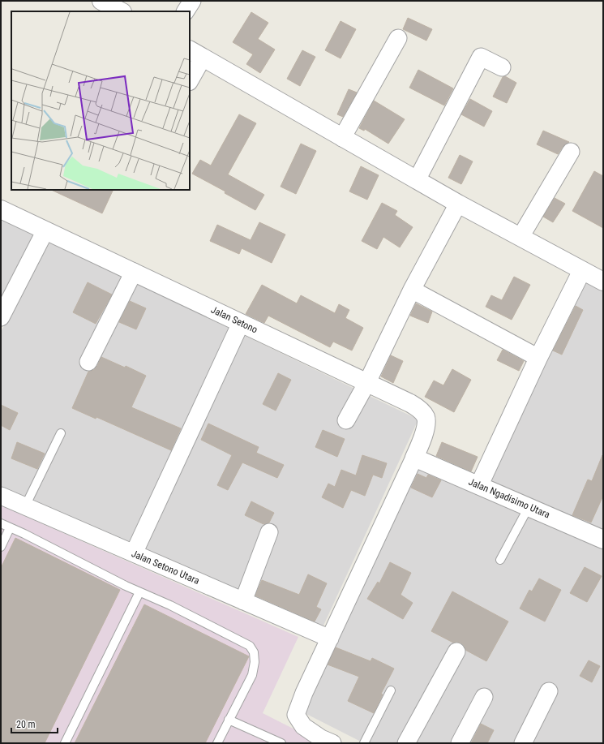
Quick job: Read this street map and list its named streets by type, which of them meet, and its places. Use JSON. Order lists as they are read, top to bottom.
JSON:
{
  "streets": {
    "street": ["Jalan Setono", "Jalan Ngadisimo Utara", "Jalan Setono Utara"]
  },
  "crossings": [
    ["Jalan Setono", "Jalan Ngadisimo Utara"]
  ],
  "scale_bar": "20 m"
}
